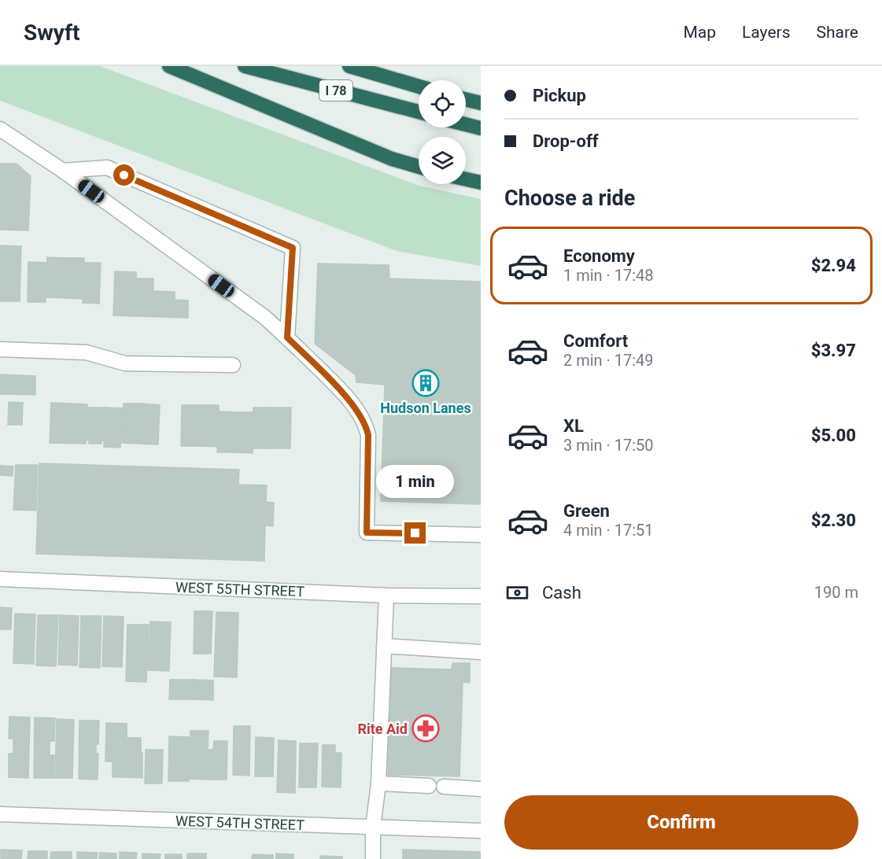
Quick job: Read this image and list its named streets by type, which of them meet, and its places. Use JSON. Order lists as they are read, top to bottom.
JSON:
{
  "streets": {
    "highway": ["I 78"],
    "street": ["WEST 55TH STREET", "WEST 54TH STREET"]
  },
  "places": {
    "building": ["Hudson Lanes"],
    "pharmacy": ["Rite Aid"]
  },
  "page": {
    "header": "Swyft",
    "nav": ["Map", "Layers", "Share"],
    "banner": ["Pickup", "Drop-off"],
    "heading": "Choose a ride",
    "list": [
      {
        "name": "Economy",
        "note": "1 min · 17:48",
        "value": "$2.94"
      },
      {
        "name": "Comfort",
        "note": "2 min · 17:49",
        "value": "$3.97"
      },
      {
        "name": "XL",
        "note": "3 min · 17:50",
        "value": "$5.00"
      },
      {
        "name": "Green",
        "note": "4 min · 17:51",
        "value": "$2.30"
      }
    ],
    "bubble": "1 min",
    "pay": ["Cash", "190 m"],
    "buttons": "Confirm"
  }
}
